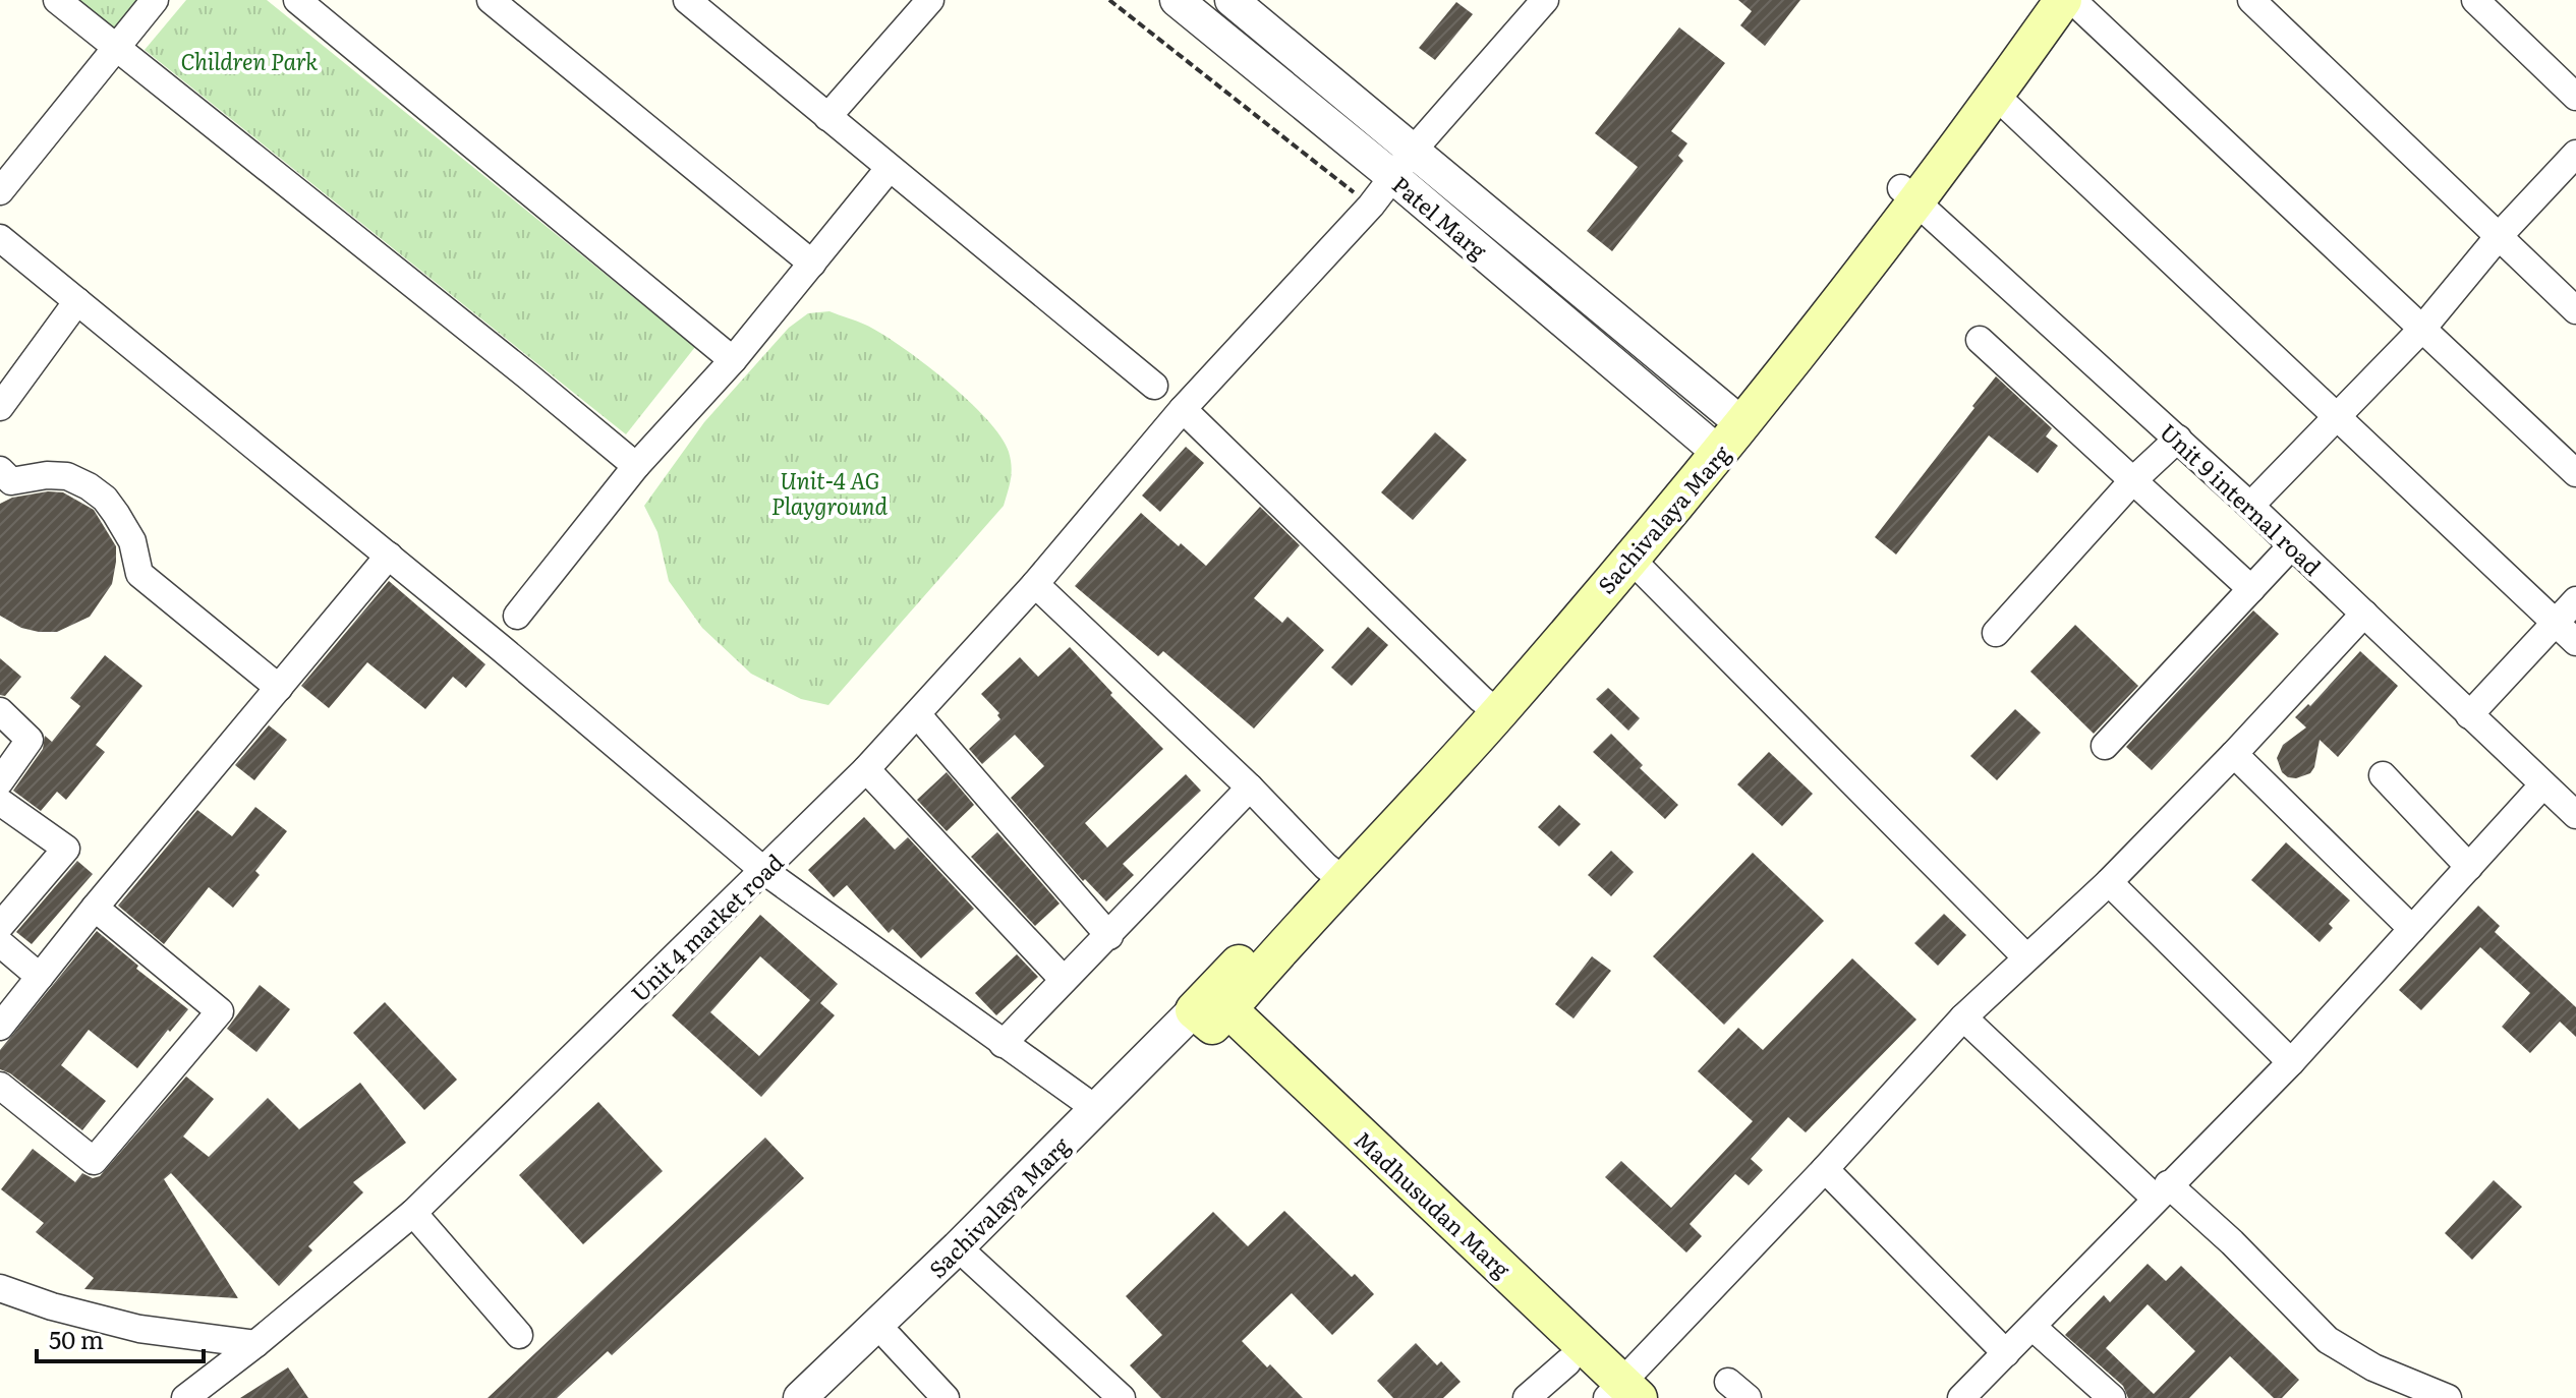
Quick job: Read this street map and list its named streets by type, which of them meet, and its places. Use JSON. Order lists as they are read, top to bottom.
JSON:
{
  "streets": {
    "main road": ["Sachivalaya Marg", "Madhusudan Marg"],
    "street": ["Patel Marg", "Unit 9 internal road", "Unit 4 market road"]
  },
  "crossings": [
    ["Patel Marg", "Sachivalaya Marg"],
    ["Patel Marg", "Unit 4 market road"],
    ["Unit 9 internal road", "Sachivalaya Marg"],
    ["Sachivalaya Marg", "Madhusudan Marg"]
  ],
  "parks": ["Children Park", "Unit-4 AG Playground"],
  "scale_bar": "50 m"
}
